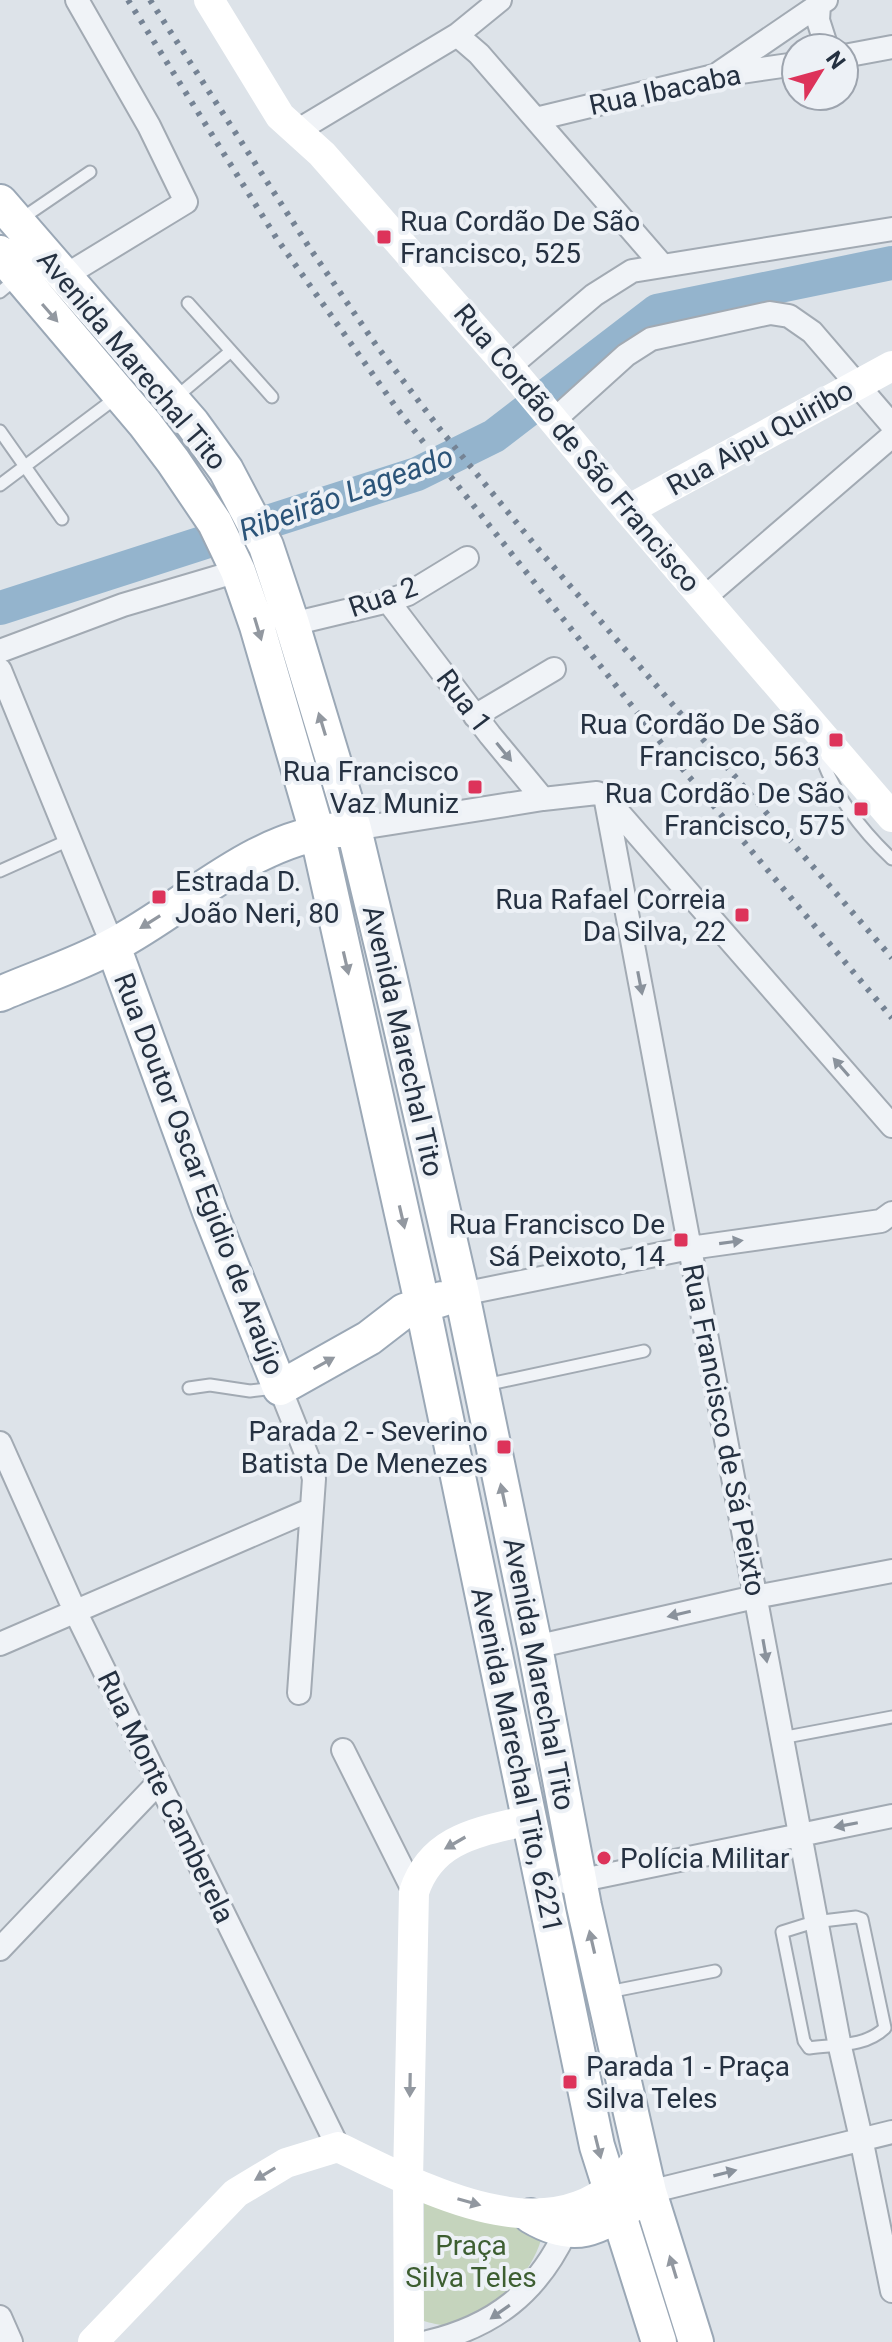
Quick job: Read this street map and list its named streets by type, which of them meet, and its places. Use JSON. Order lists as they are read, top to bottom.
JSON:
{
  "streets": {
    "main road": ["Avenida Marechal Tito", "Rua Doutor Oscar Egidio de Araújo", "Avenida Marechal Tito, 6221"],
    "street": [
      "Rua Ibacaba",
      "Rua Aipu Quiribo",
      "Rua Cordão de São Francisco",
      "Rua 2",
      "Rua 1",
      "Rua Francisco de Sá Peixto",
      "Rua Monte Camberela"
    ]
  },
  "crossings": [
    ["Avenida Marechal Tito", "Rua 2"],
    ["Avenida Marechal Tito", "Avenida Marechal Tito, 6221"],
    ["Rua Aipu Quiribo", "Rua Cordão de São Francisco"],
    ["Rua 2", "Rua 1"]
  ],
  "one_way": ["Rua 1", "Rua Francisco de Sá Peixto"],
  "water": ["Ribeirão Lageado"],
  "parks": ["Praça Silva Teles"],
  "places": {
    "transit": [
      "Rua Cordão De São Francisco, 525",
      "Rua Cordão De São Francisco, 563",
      "Rua Francisco Vaz Muniz",
      "Rua Cordão De São Francisco, 575",
      "Estrada D. João Neri, 80",
      "Rua Rafael Correia Da Silva, 22",
      "Rua Francisco De Sá Peixoto, 14",
      "Parada 2 - Severino Batista De Menezes",
      "Parada 1 - Praça Silva Teles"
    ],
    "other": ["Polícia Militar"]
  },
  "north": "top right"
}
